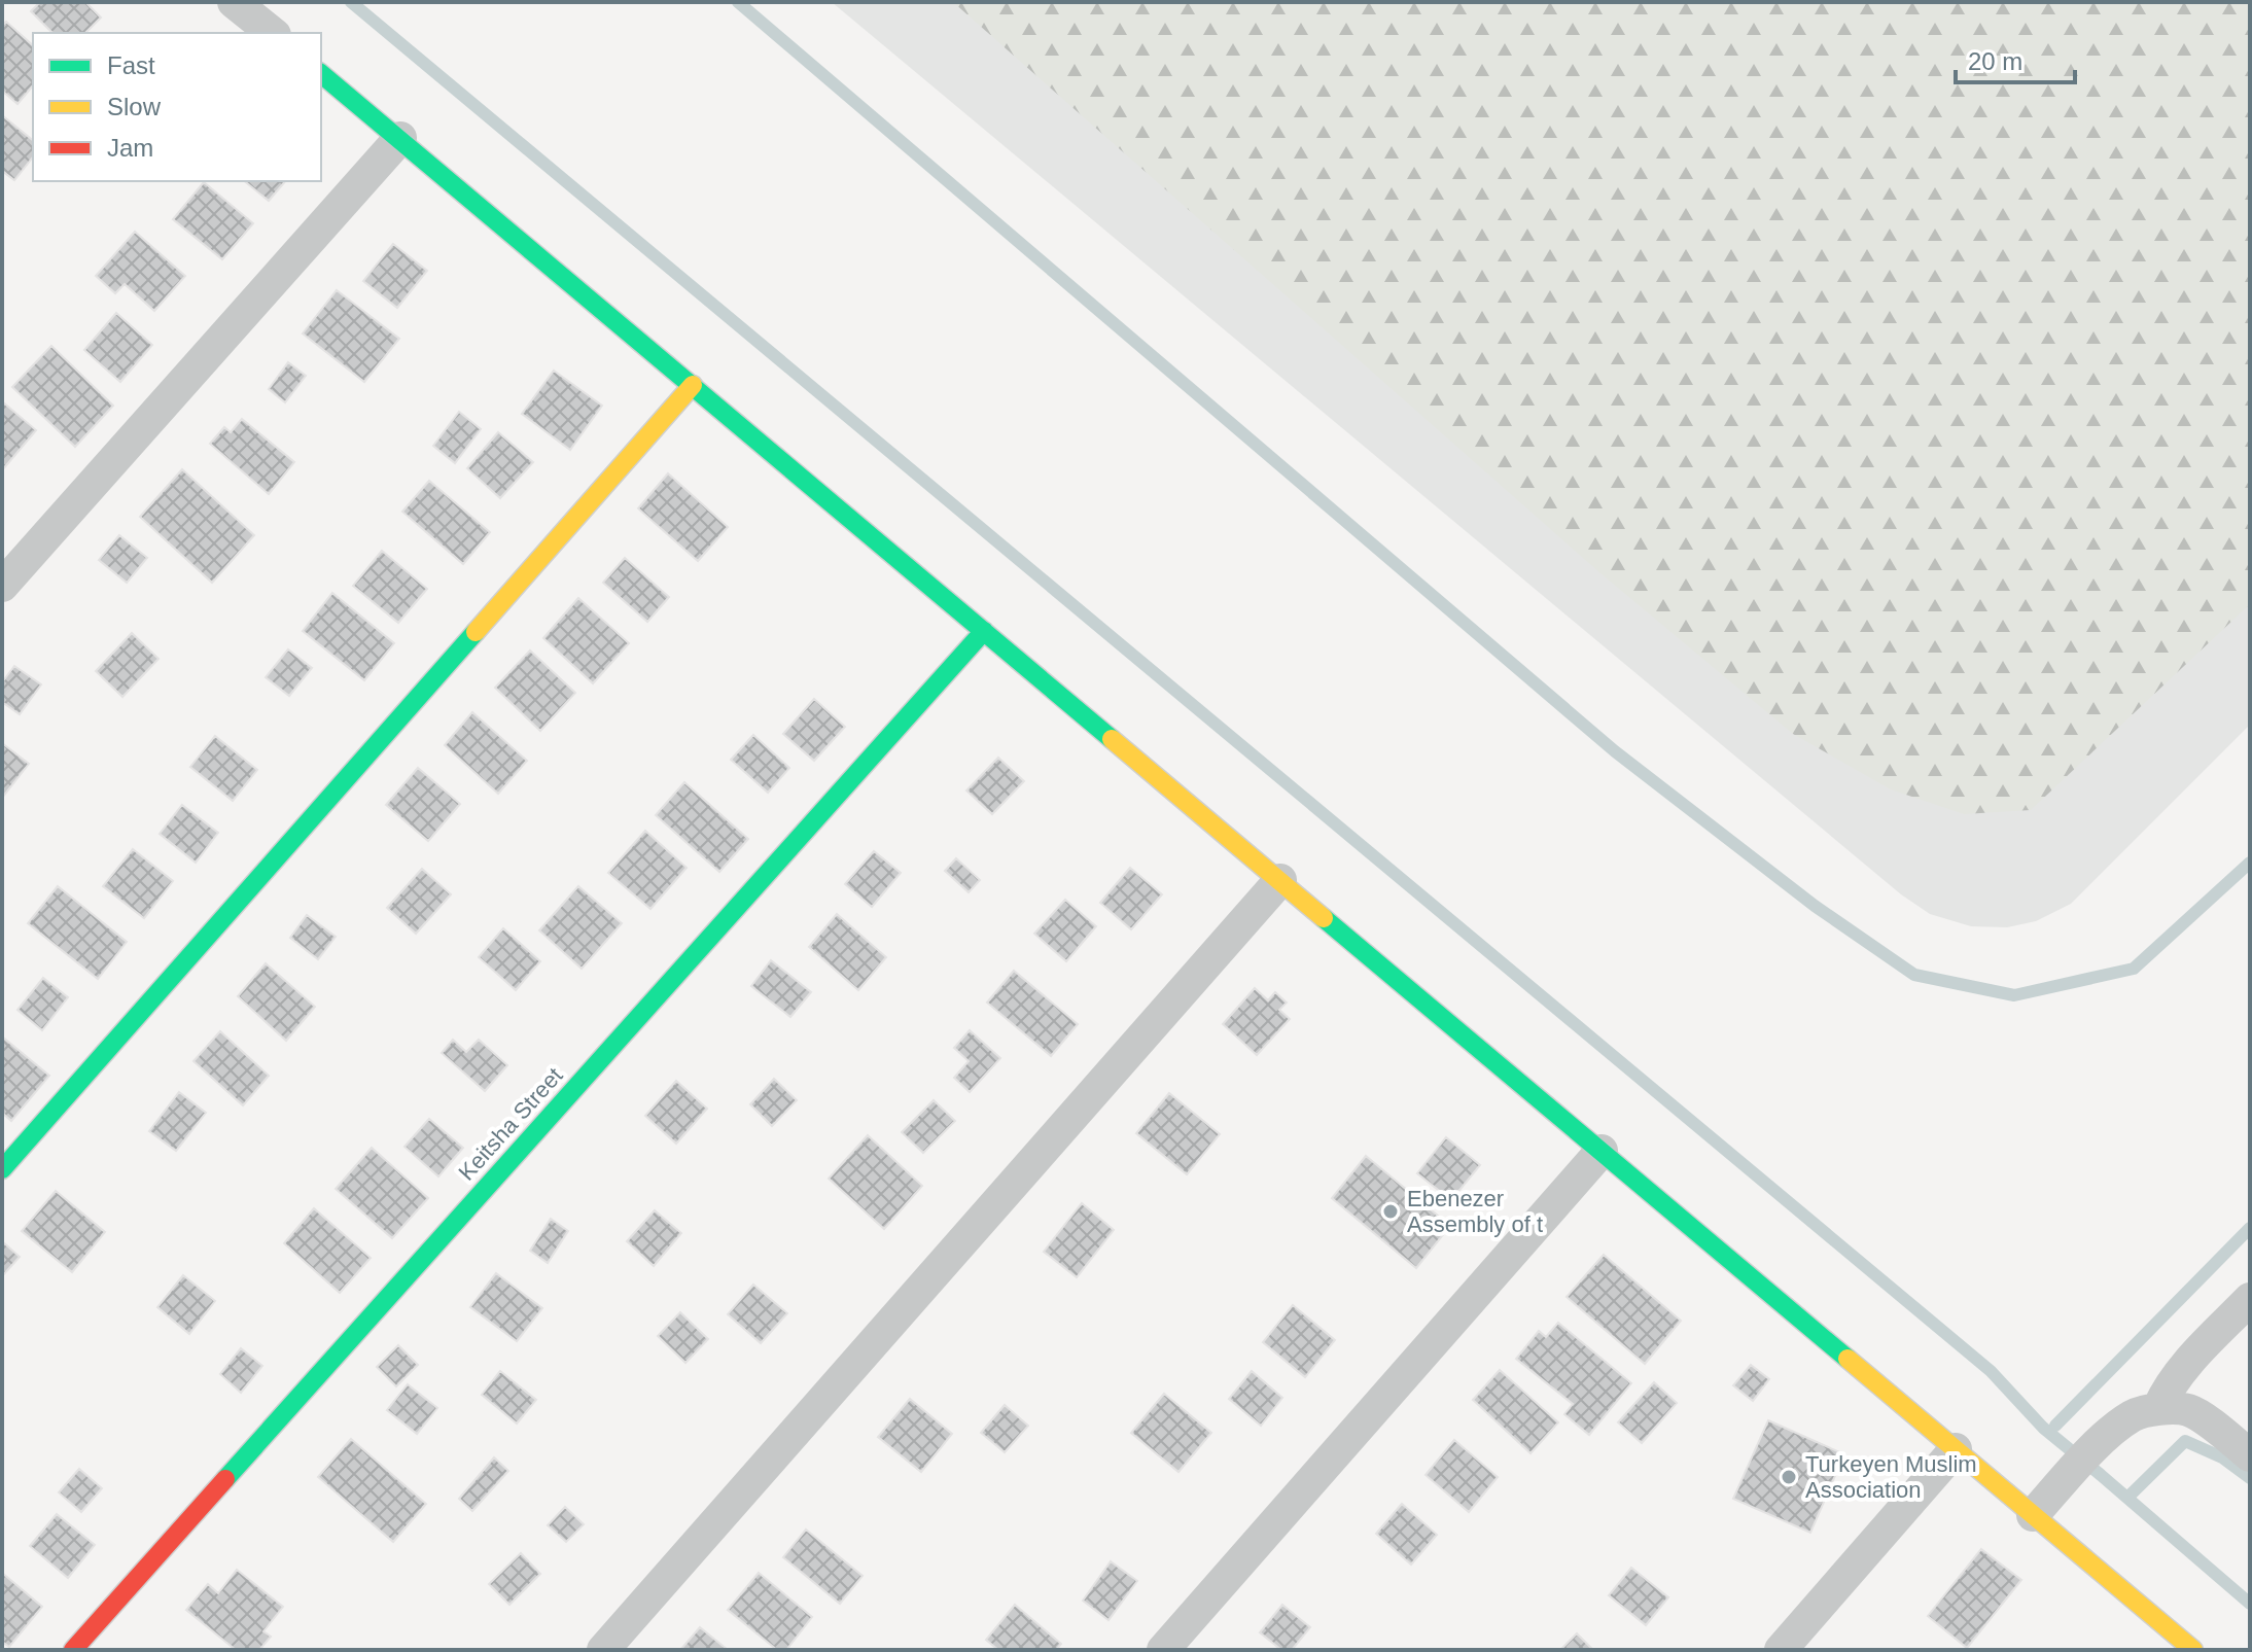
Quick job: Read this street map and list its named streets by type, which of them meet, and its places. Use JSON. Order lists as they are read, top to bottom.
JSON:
{
  "streets": {
    "street": ["Keitsha Street"]
  },
  "places": ["Ebenezer Assembly of t", "Turkeyen Muslim Association"],
  "legend": ["Fast", "Slow", "Jam"],
  "scale_bar": "20 m"
}
